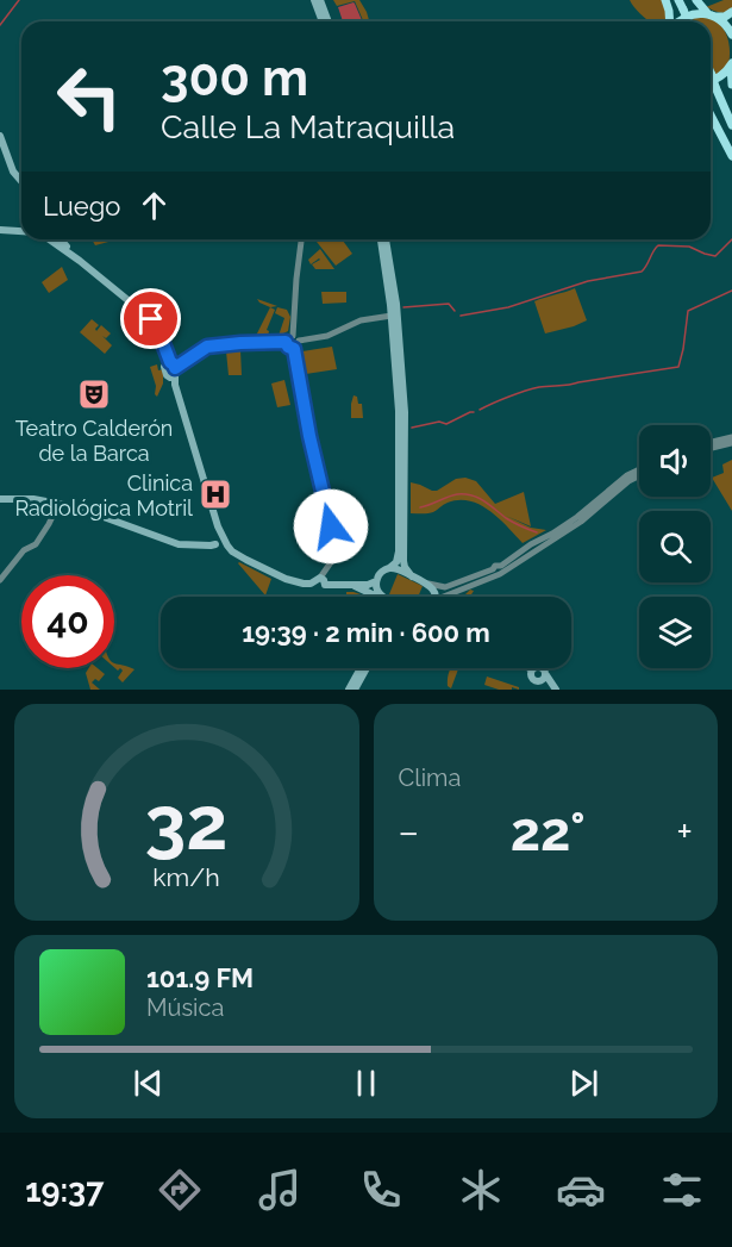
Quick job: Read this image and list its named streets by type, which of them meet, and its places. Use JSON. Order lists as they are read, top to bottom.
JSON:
{
  "places": {
    "theatre": ["Teatro Calderón de la Barca"],
    "hospital": ["Clinica Radiológica Motril"]
  },
  "page": {
    "turn": ["300 m", "Calle La Matraquilla"],
    "then": "Luego",
    "limit": "40",
    "trip": "19:39 · 2 min · 600 m",
    "tile": "Clima",
    "heat": ["−", "22°", "+"],
    "song": ["101.9 FM", "Música"],
    "tabs": "19:37",
    "gauge": ["32", "km/h"]
  }
}
